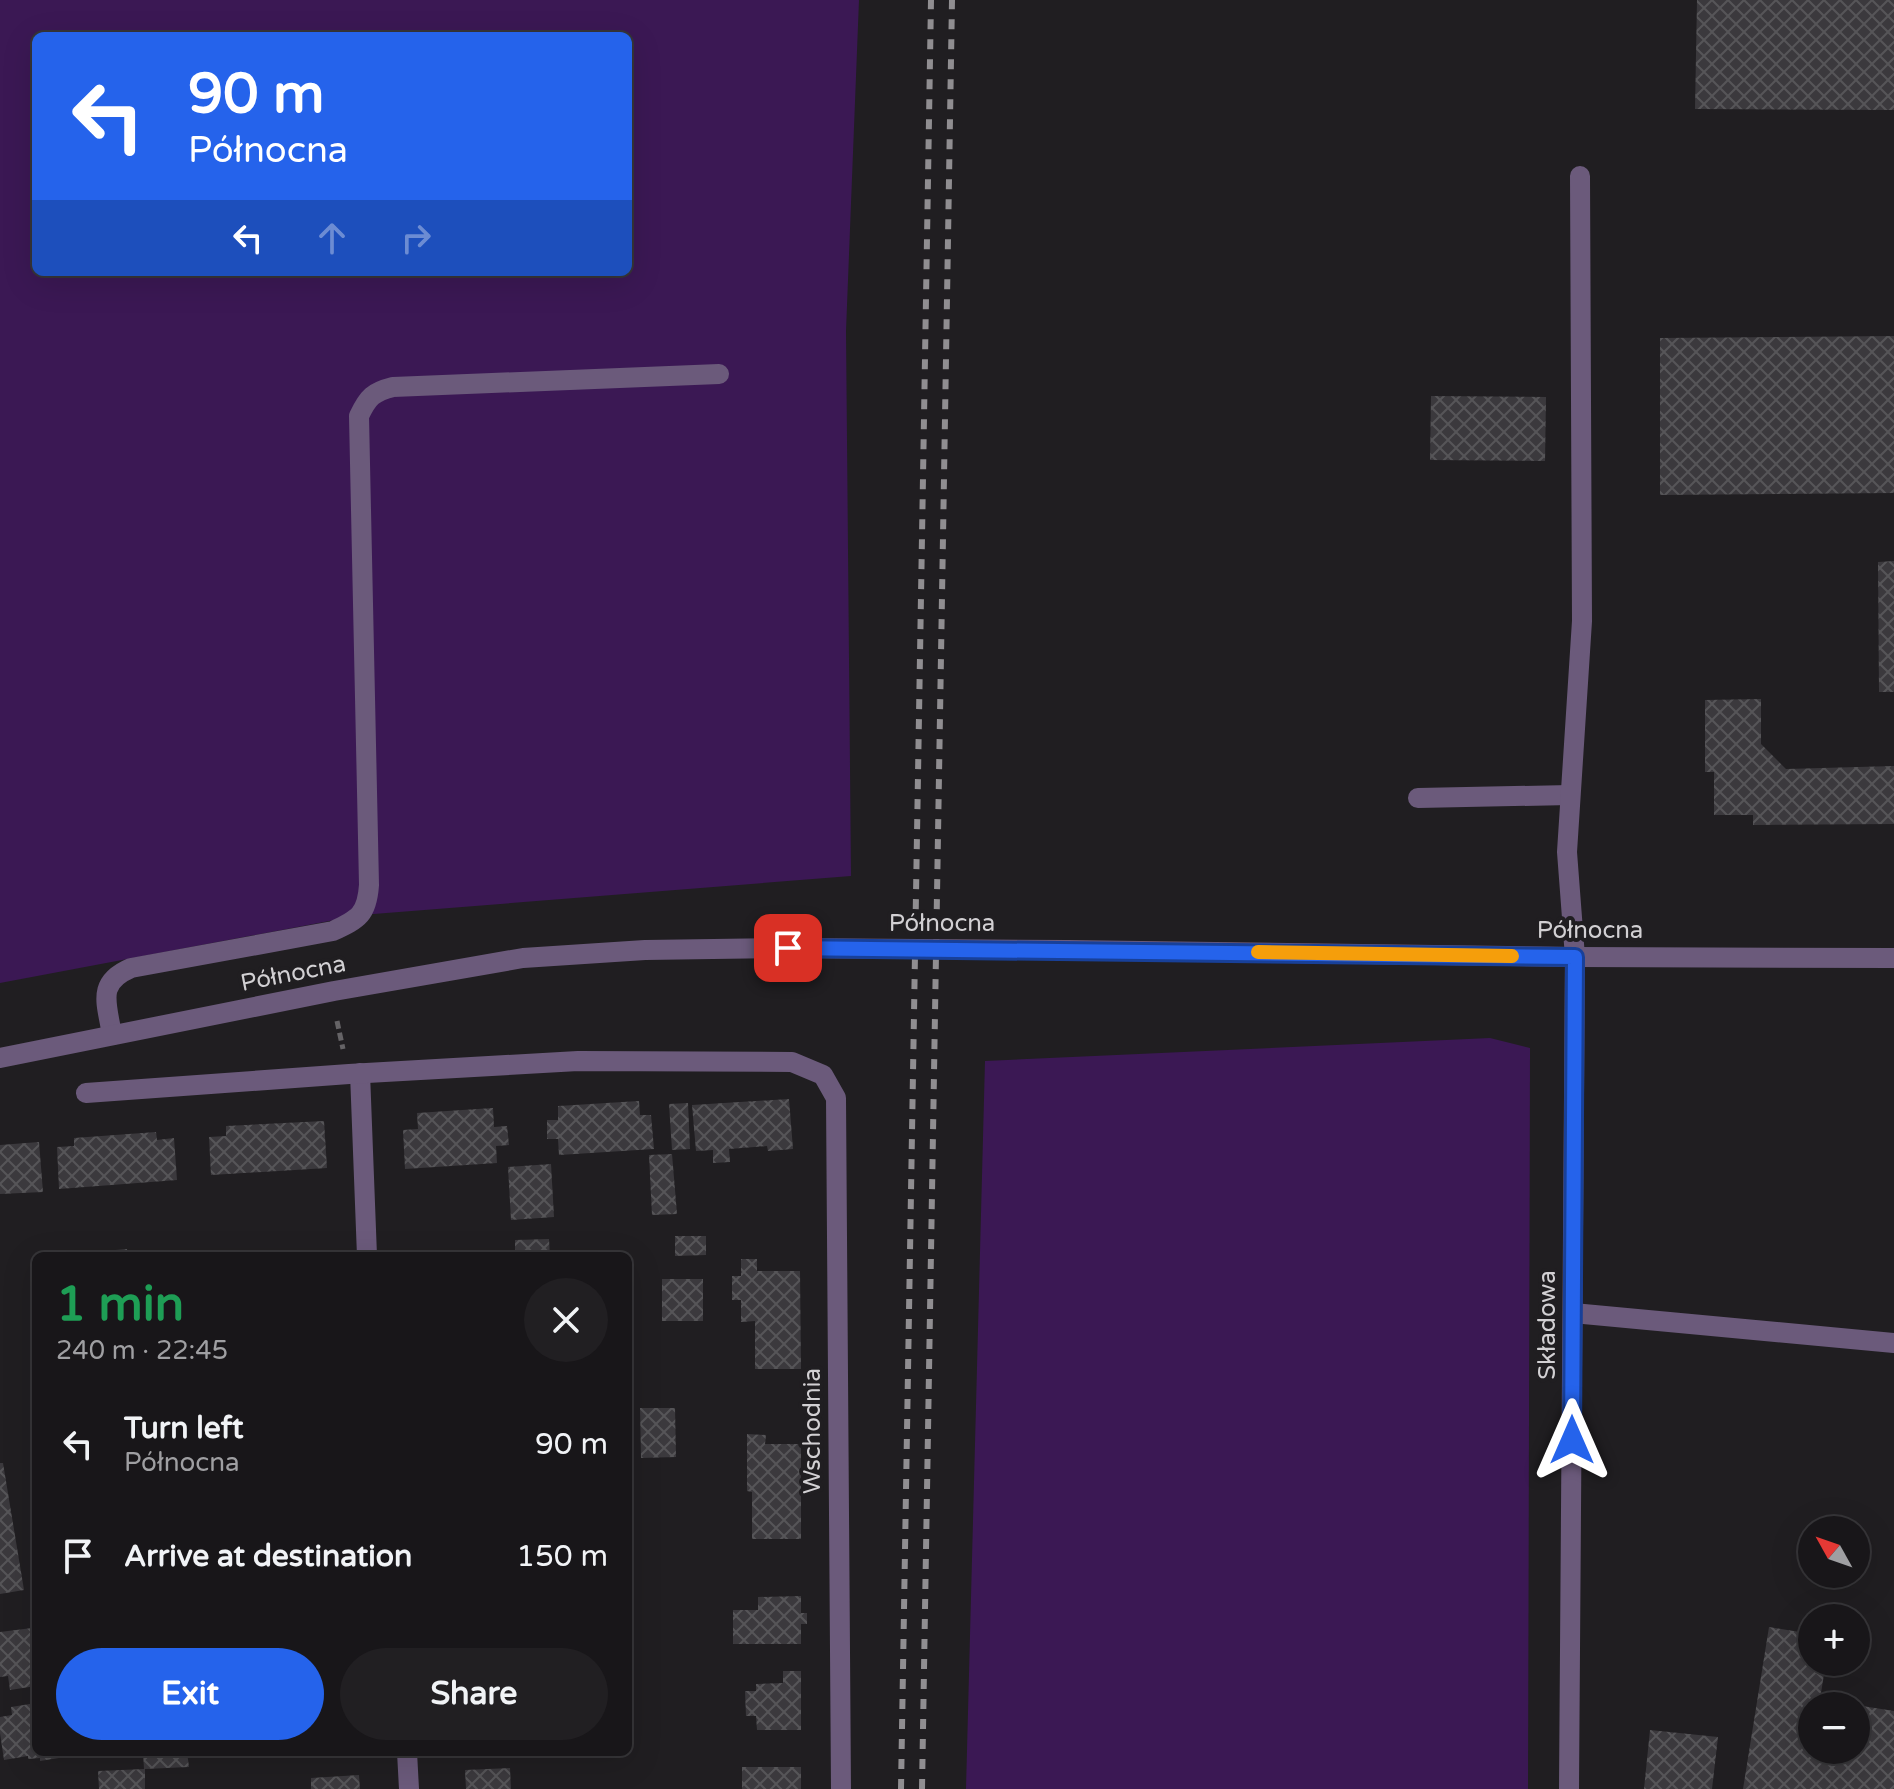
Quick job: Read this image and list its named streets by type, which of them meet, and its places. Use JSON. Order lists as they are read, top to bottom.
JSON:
{
  "streets": {
    "street": ["Północna", "Składowa", "Wschodnia"]
  },
  "crossings": [
    ["Północna", "Składowa"]
  ],
  "north": "top left",
  "page": {
    "turn": ["90 m", "Północna"],
    "heading": ["1 min", "240 m · 22:45"],
    "list": [
      {
        "name": "Turn left",
        "note": "Północna",
        "value": "90 m"
      },
      {
        "name": "Arrive at destination",
        "value": "150 m"
      }
    ],
    "map_buttons": ["+", "−"],
    "buttons": ["Exit", "Share"]
  }
}
